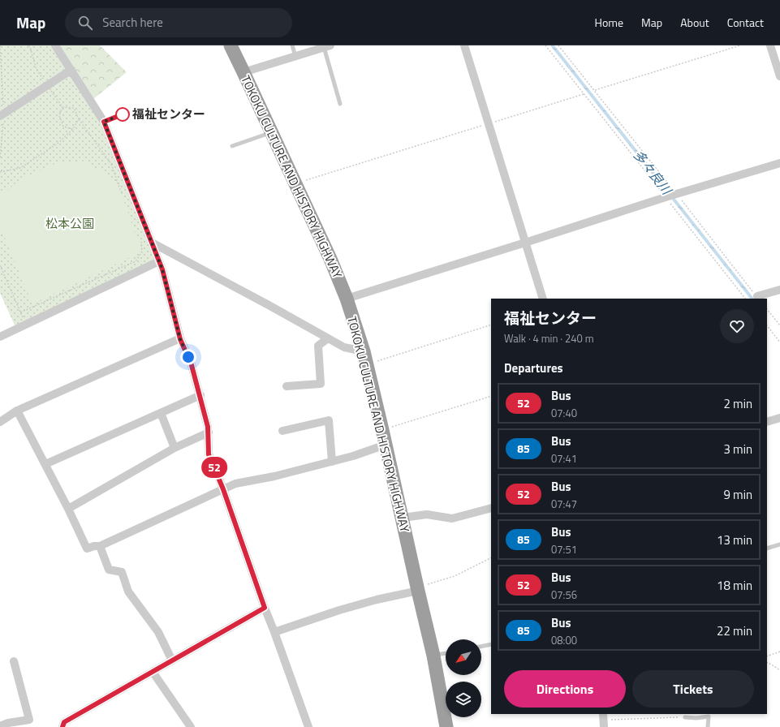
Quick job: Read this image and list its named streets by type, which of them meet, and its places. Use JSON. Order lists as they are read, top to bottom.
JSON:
{
  "streets": {
    "highway": ["TOKOKU CULTURE AND HISTORY HIGHWAY"]
  },
  "water": ["多々良川"],
  "parks": ["松本公園"],
  "places": ["福祉センター"],
  "lines": ["bus line 52"],
  "north": "bottom left",
  "page": {
    "header": "Map",
    "search": "Search here",
    "nav": [
      "Home",
      "Map",
      "About",
      "Contact"
    ],
    "on_map": "52",
    "heading": [
      ["福祉センター", "Walk · 4 min · 240 m"],
      "Departures"
    ],
    "list": [
      {
        "mark": "52",
        "name": "Bus",
        "note": "07:40",
        "value": "2 min"
      },
      {
        "mark": "85",
        "name": "Bus",
        "note": "07:41",
        "value": "3 min"
      },
      {
        "mark": "52",
        "name": "Bus",
        "note": "07:47",
        "value": "9 min"
      },
      {
        "mark": "85",
        "name": "Bus",
        "note": "07:51",
        "value": "13 min"
      },
      {
        "mark": "52",
        "name": "Bus",
        "note": "07:56",
        "value": "18 min"
      },
      {
        "mark": "85",
        "name": "Bus",
        "note": "08:00",
        "value": "22 min"
      }
    ],
    "buttons": ["Directions", "Tickets"]
  }
}
